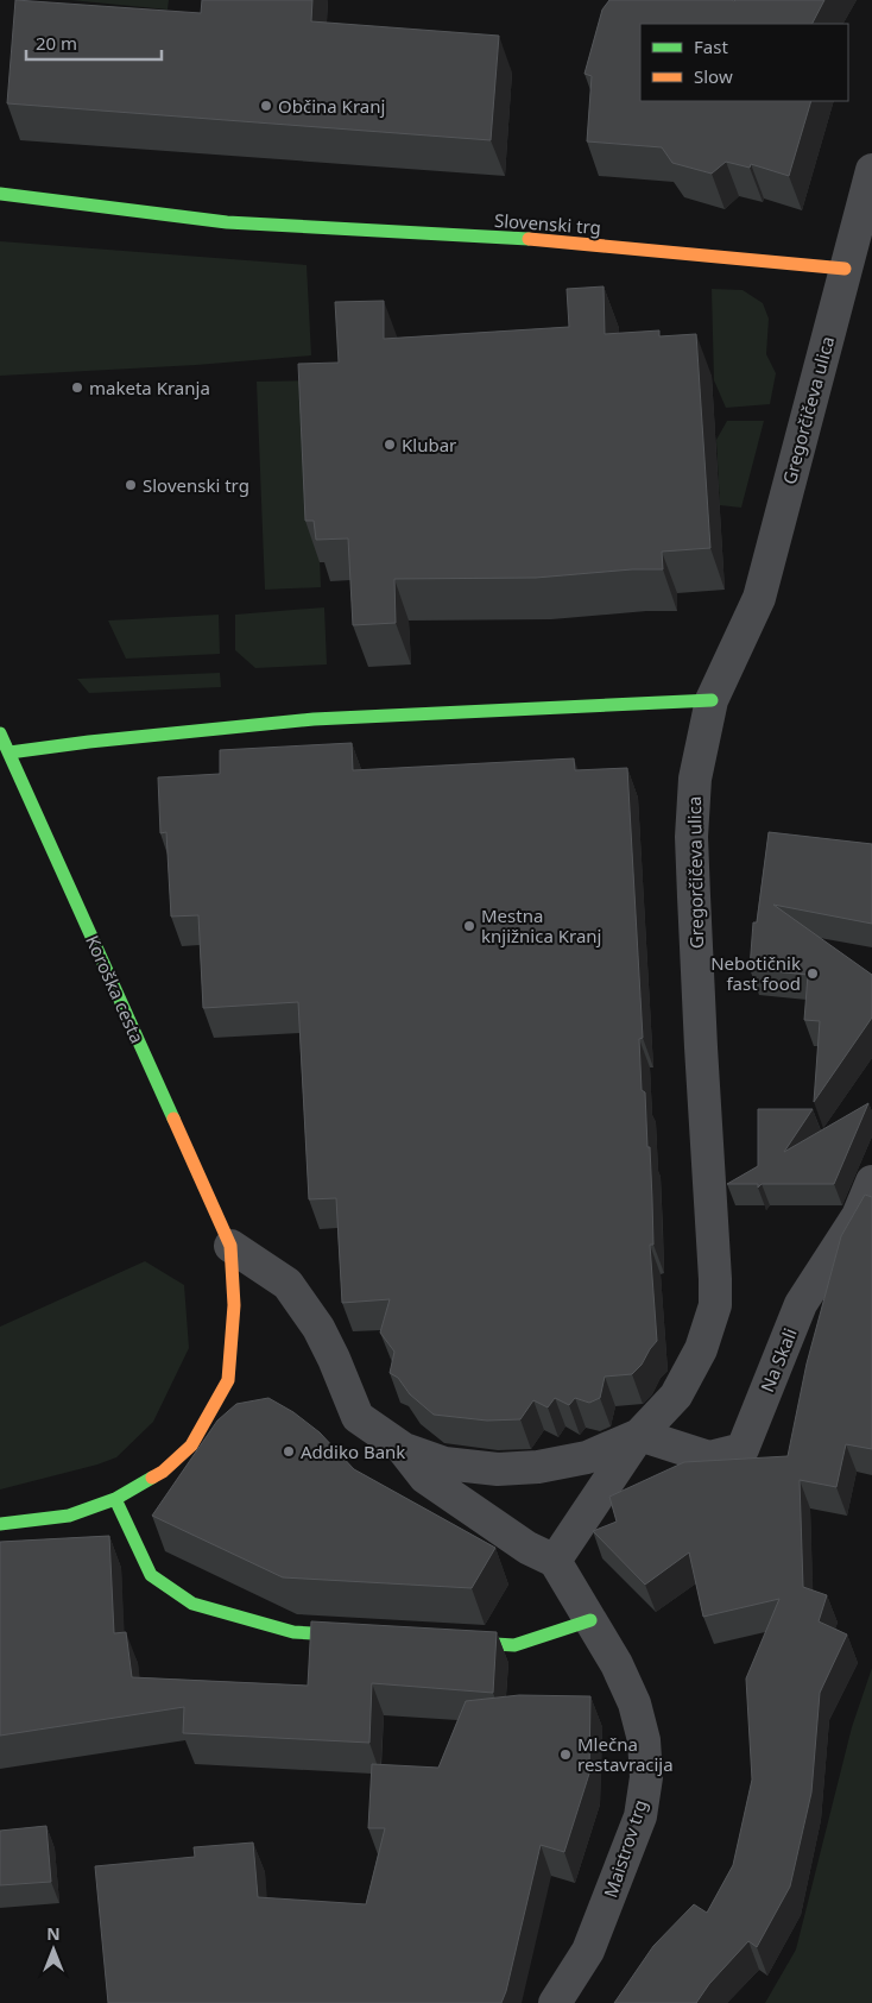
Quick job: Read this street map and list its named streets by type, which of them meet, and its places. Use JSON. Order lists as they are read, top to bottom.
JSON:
{
  "streets": {
    "street": [
      "Slovenski trg",
      "Gregorčičeva ulica",
      "Koroška cesta",
      "Na Skali",
      "Maistrov trg"
    ]
  },
  "crossings": [
    ["Slovenski trg", "Gregorčičeva ulica"],
    ["Gregorčičeva ulica", "Na Skali"]
  ],
  "places": [
    "Občina Kranj",
    "maketa Kranja",
    "Klubar",
    "Slovenski trg",
    "Mestna knjižnica Kranj",
    "Nebotičnik fast food",
    "Addiko Bank",
    "Mlečna restavracija"
  ],
  "legend": ["Fast", "Slow"],
  "scale_bar": "20 m",
  "north": "top"
}
